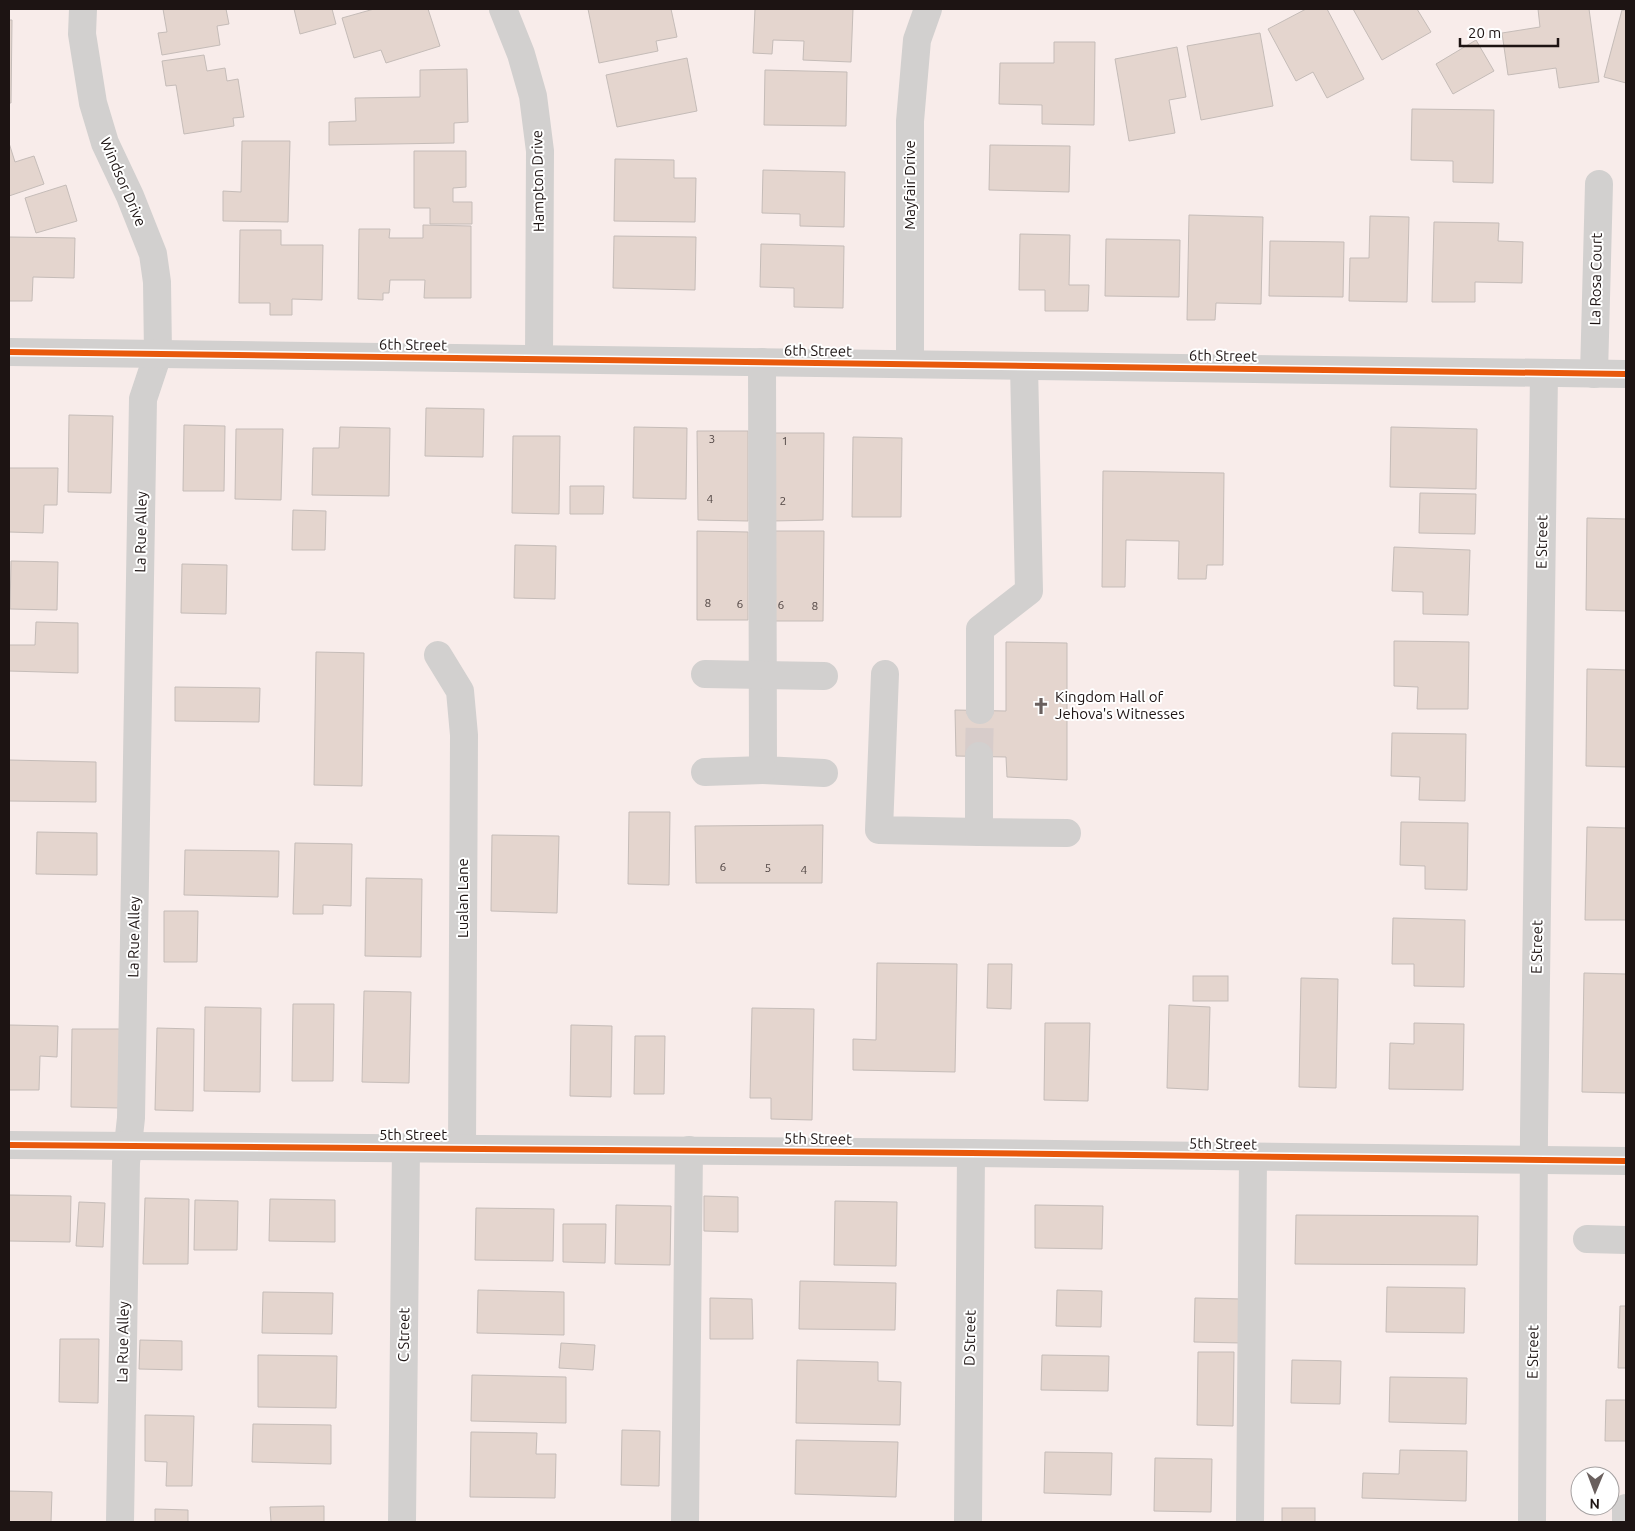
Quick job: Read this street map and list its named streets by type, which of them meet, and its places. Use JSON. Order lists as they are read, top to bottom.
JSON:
{
  "streets": {
    "street": [
      "Hampton Drive",
      "Windsor Drive",
      "Mayfair Drive",
      "La Rosa Court",
      "6th Street",
      "La Rue Alley",
      "E Street",
      "Lualan Lane",
      "5th Street",
      "C Street",
      "D Street"
    ]
  },
  "crossings": [
    ["Hampton Drive", "6th Street"],
    ["Windsor Drive", "6th Street"],
    ["Windsor Drive", "La Rue Alley"],
    ["Mayfair Drive", "6th Street"],
    ["La Rosa Court", "6th Street"],
    ["6th Street", "La Rue Alley"],
    ["6th Street", "E Street"],
    ["La Rue Alley", "5th Street"],
    ["E Street", "5th Street"],
    ["Lualan Lane", "5th Street"],
    ["5th Street", "C Street"],
    ["5th Street", "D Street"]
  ],
  "places": {
    "church": ["Kingdom Hall of Jehova's Witnesses"]
  },
  "house_numbers": [
    "3",
    "1",
    "4",
    "2",
    "8",
    "6",
    "6",
    "8",
    "6",
    "5",
    "4"
  ],
  "scale_bar": "20 m",
  "north": "bottom"
}
